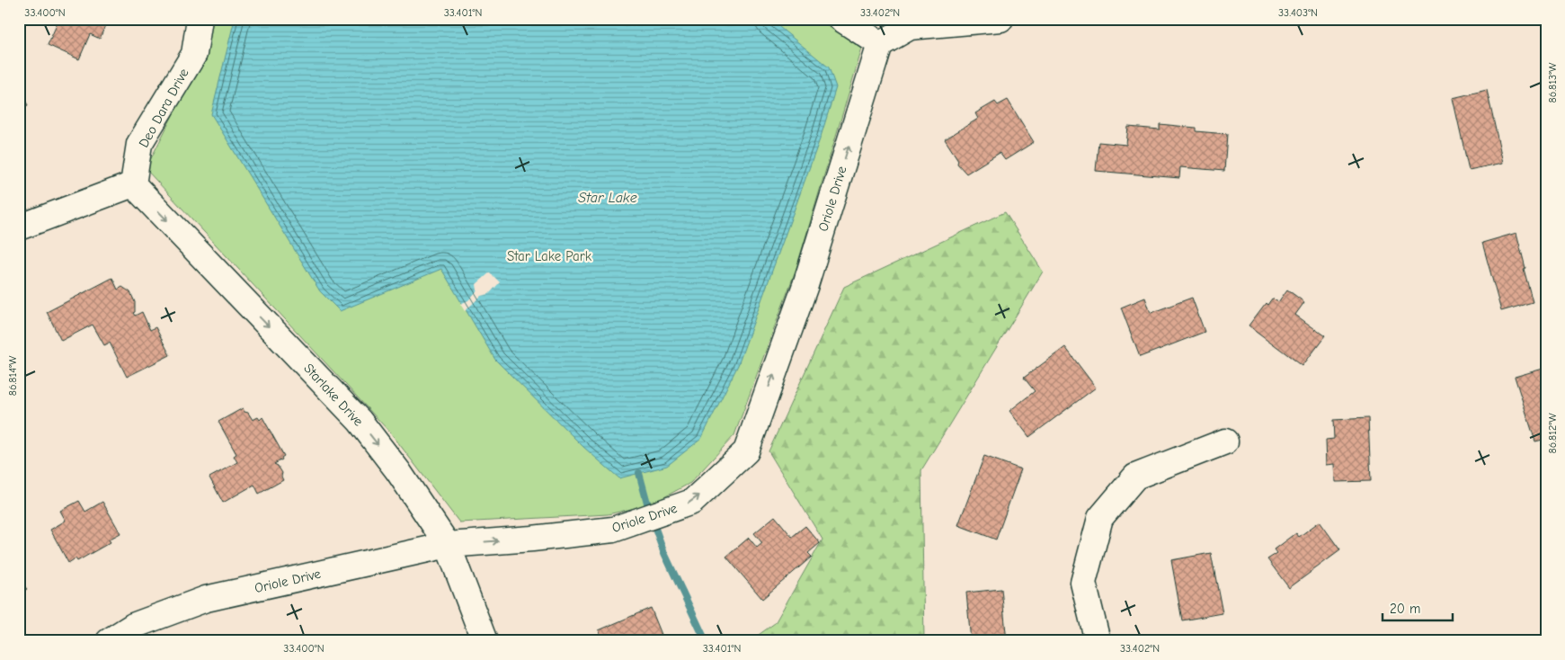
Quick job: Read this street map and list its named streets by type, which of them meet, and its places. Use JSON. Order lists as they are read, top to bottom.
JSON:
{
  "streets": {
    "street": ["Deo Dara Drive", "Oriole Drive", "Starlake Drive"]
  },
  "crossings": [
    ["Deo Dara Drive", "Starlake Drive"],
    ["Oriole Drive", "Starlake Drive"]
  ],
  "one_way": ["Oriole Drive", "Starlake Drive"],
  "water": ["Star Lake"],
  "parks": ["Star Lake Park"],
  "scale_bar": "20 m",
  "coordinates": [
    "33.400°N",
    "33.401°N",
    "33.402°N",
    "33.403°N",
    "86.813°W",
    "86.814°W",
    "86.812°W"
  ]
}
